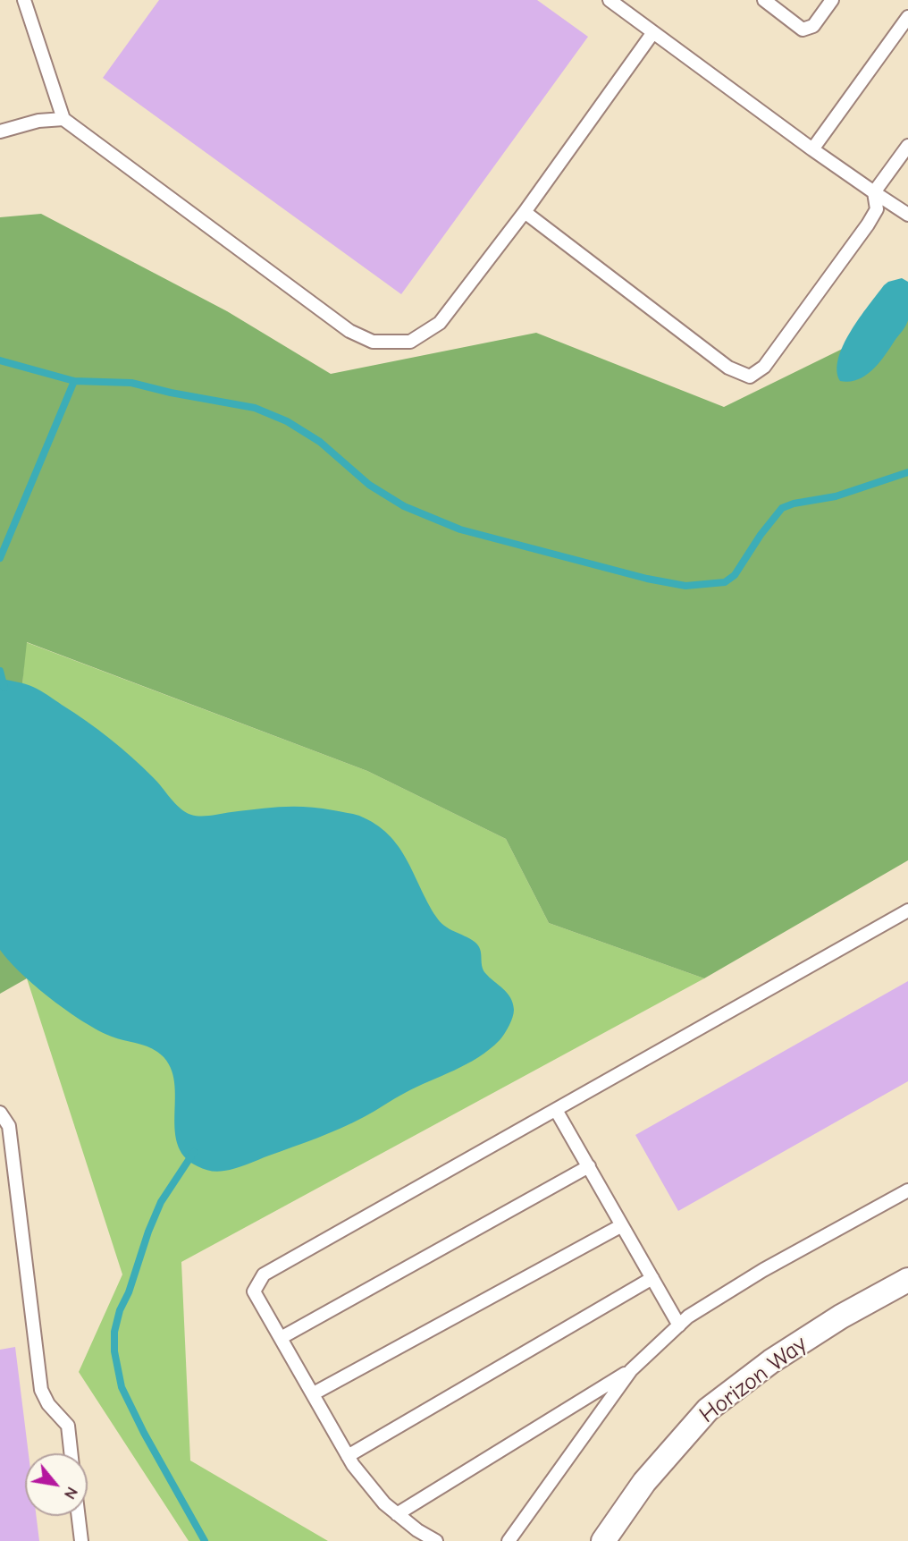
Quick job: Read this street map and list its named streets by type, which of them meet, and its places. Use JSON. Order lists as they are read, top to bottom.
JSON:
{
  "streets": {
    "street": ["Horizon Way"]
  },
  "north": "bottom right"
}
